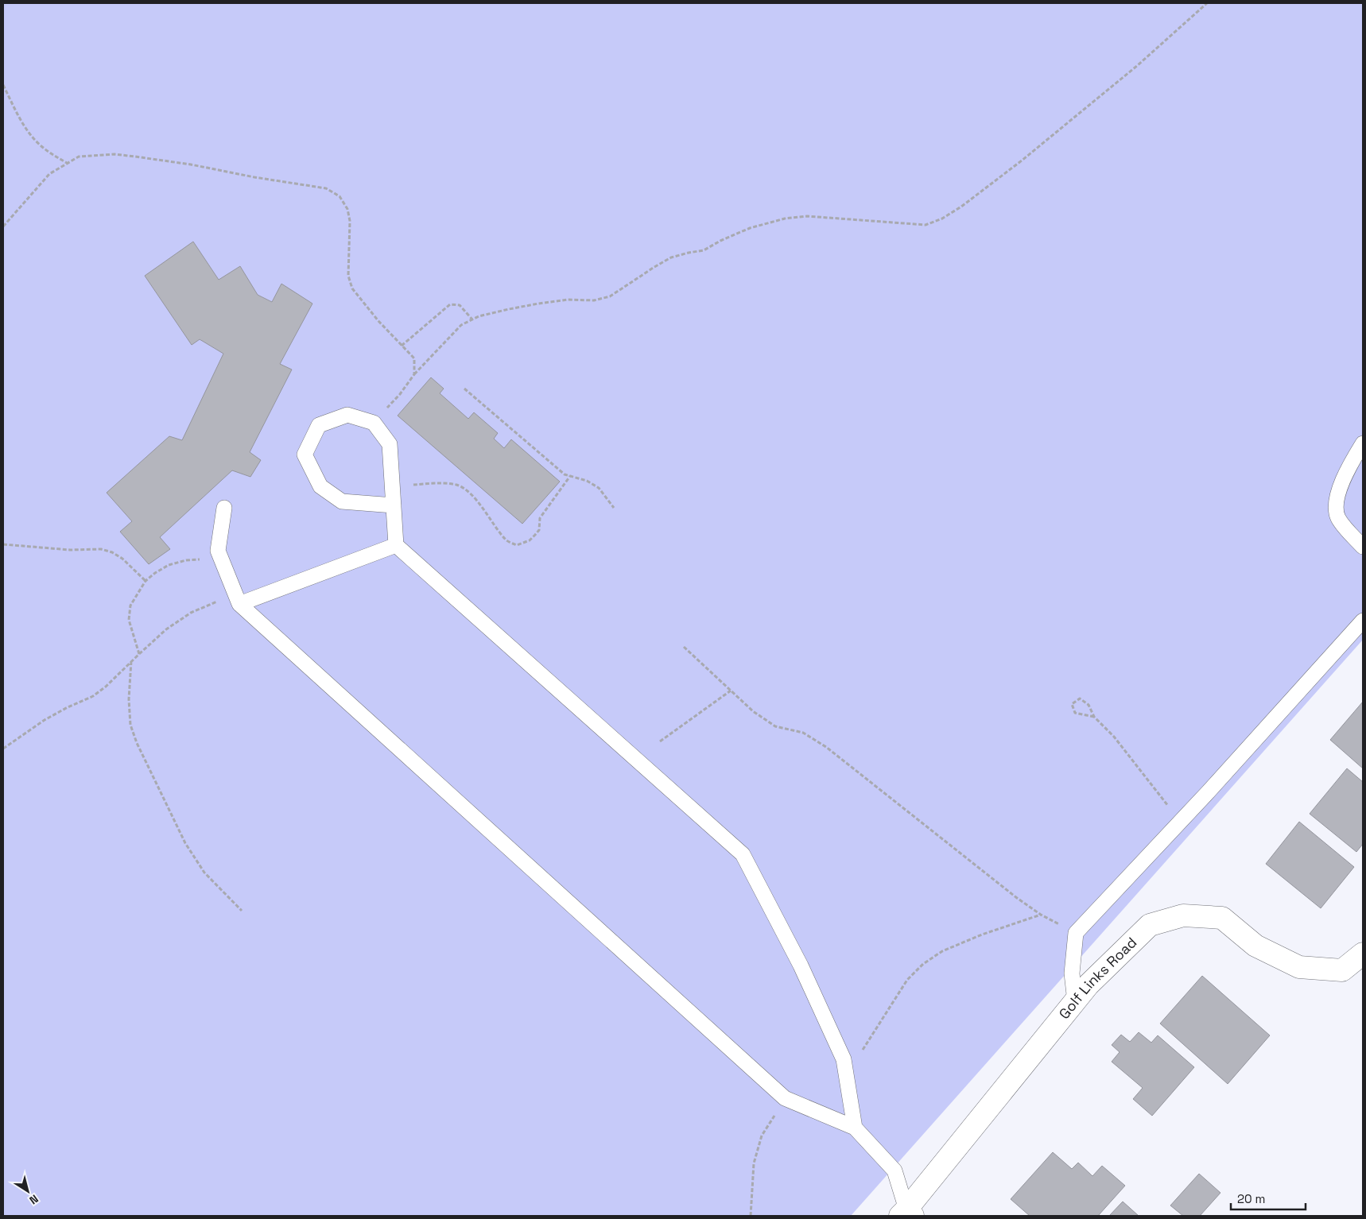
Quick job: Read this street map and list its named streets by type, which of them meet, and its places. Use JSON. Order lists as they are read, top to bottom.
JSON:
{
  "streets": {
    "street": ["Golf Links Road"]
  },
  "scale_bar": "20 m",
  "north": "bottom right"
}
